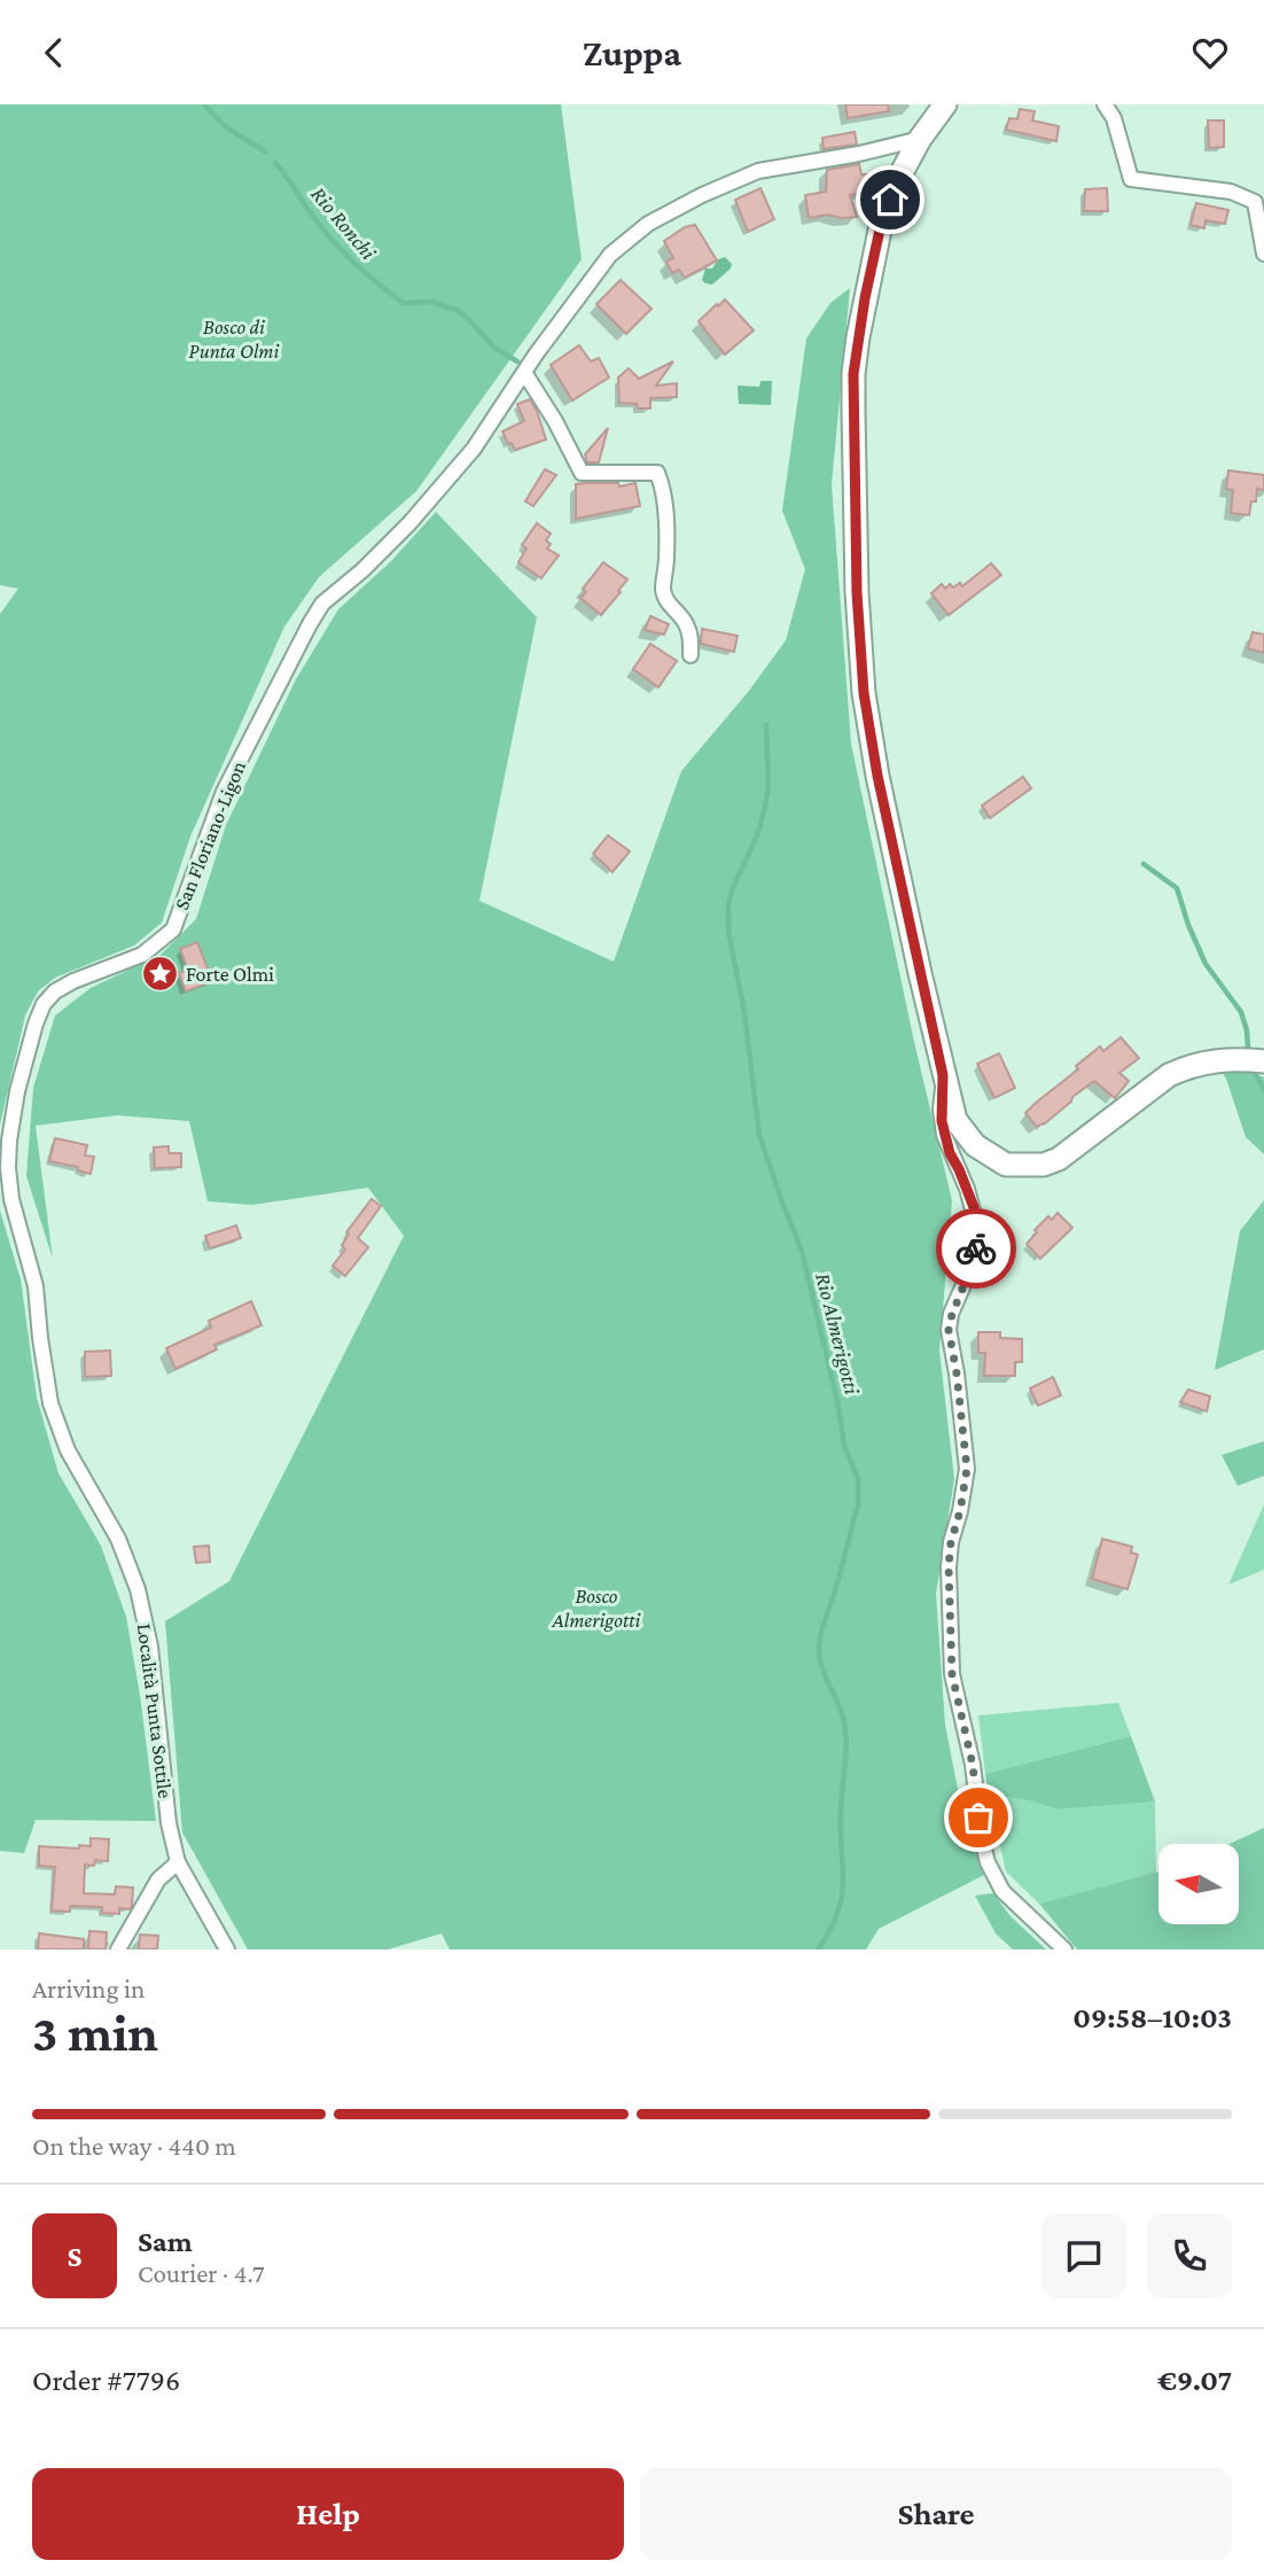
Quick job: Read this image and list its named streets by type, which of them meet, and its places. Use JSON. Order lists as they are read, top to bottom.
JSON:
{
  "streets": {
    "street": ["San Floriano-Ligon", "Località Punta Sottile"]
  },
  "crossings": [
    ["San Floriano-Ligon", "Località Punta Sottile"]
  ],
  "water": ["Rio Ronchi", "Rio Almerigotti"],
  "parks": ["Bosco di Punta Olmi", "Bosco Almerigotti"],
  "places": {
    "place": ["Forte Olmi"]
  },
  "north": "left",
  "page": {
    "header": "Zuppa",
    "heading": ["3 min", "Arriving in", "09:58–10:03"],
    "panel": [
      "Sam",
      "Courier · 4.7",
      "Order #7796",
      "€9.07"
    ],
    "bar": "On the way · 440 m",
    "round": "S",
    "buttons": ["Help", "Share"]
  }
}
